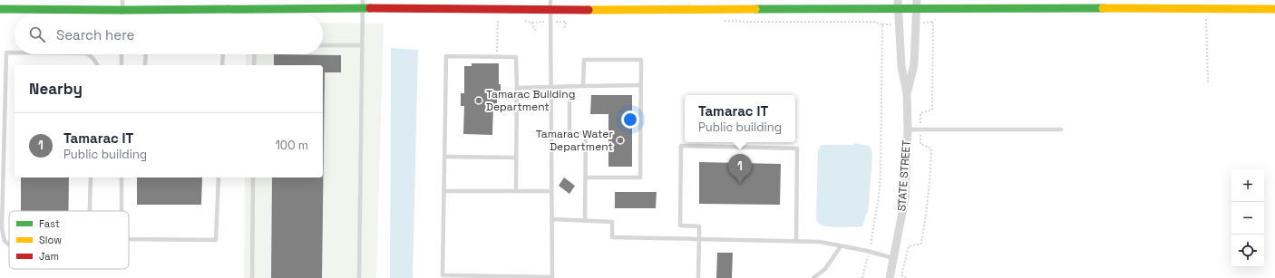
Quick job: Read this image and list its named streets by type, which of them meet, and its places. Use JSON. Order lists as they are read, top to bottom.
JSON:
{
  "streets": {
    "street": ["STATE STREET"]
  },
  "places": ["Tamarac Building Department", "Tamarac Water Department"],
  "legend": ["Fast", "Slow", "Jam"],
  "page": {
    "search": "Search here",
    "heading": "Nearby",
    "popup": ["Tamarac IT", "Public building"],
    "list": [
      {
        "mark": "1",
        "name": "Tamarac IT",
        "note": "Public building",
        "value": "100 m"
      }
    ],
    "pins": "1",
    "map_buttons": ["+", "−"]
  }
}
